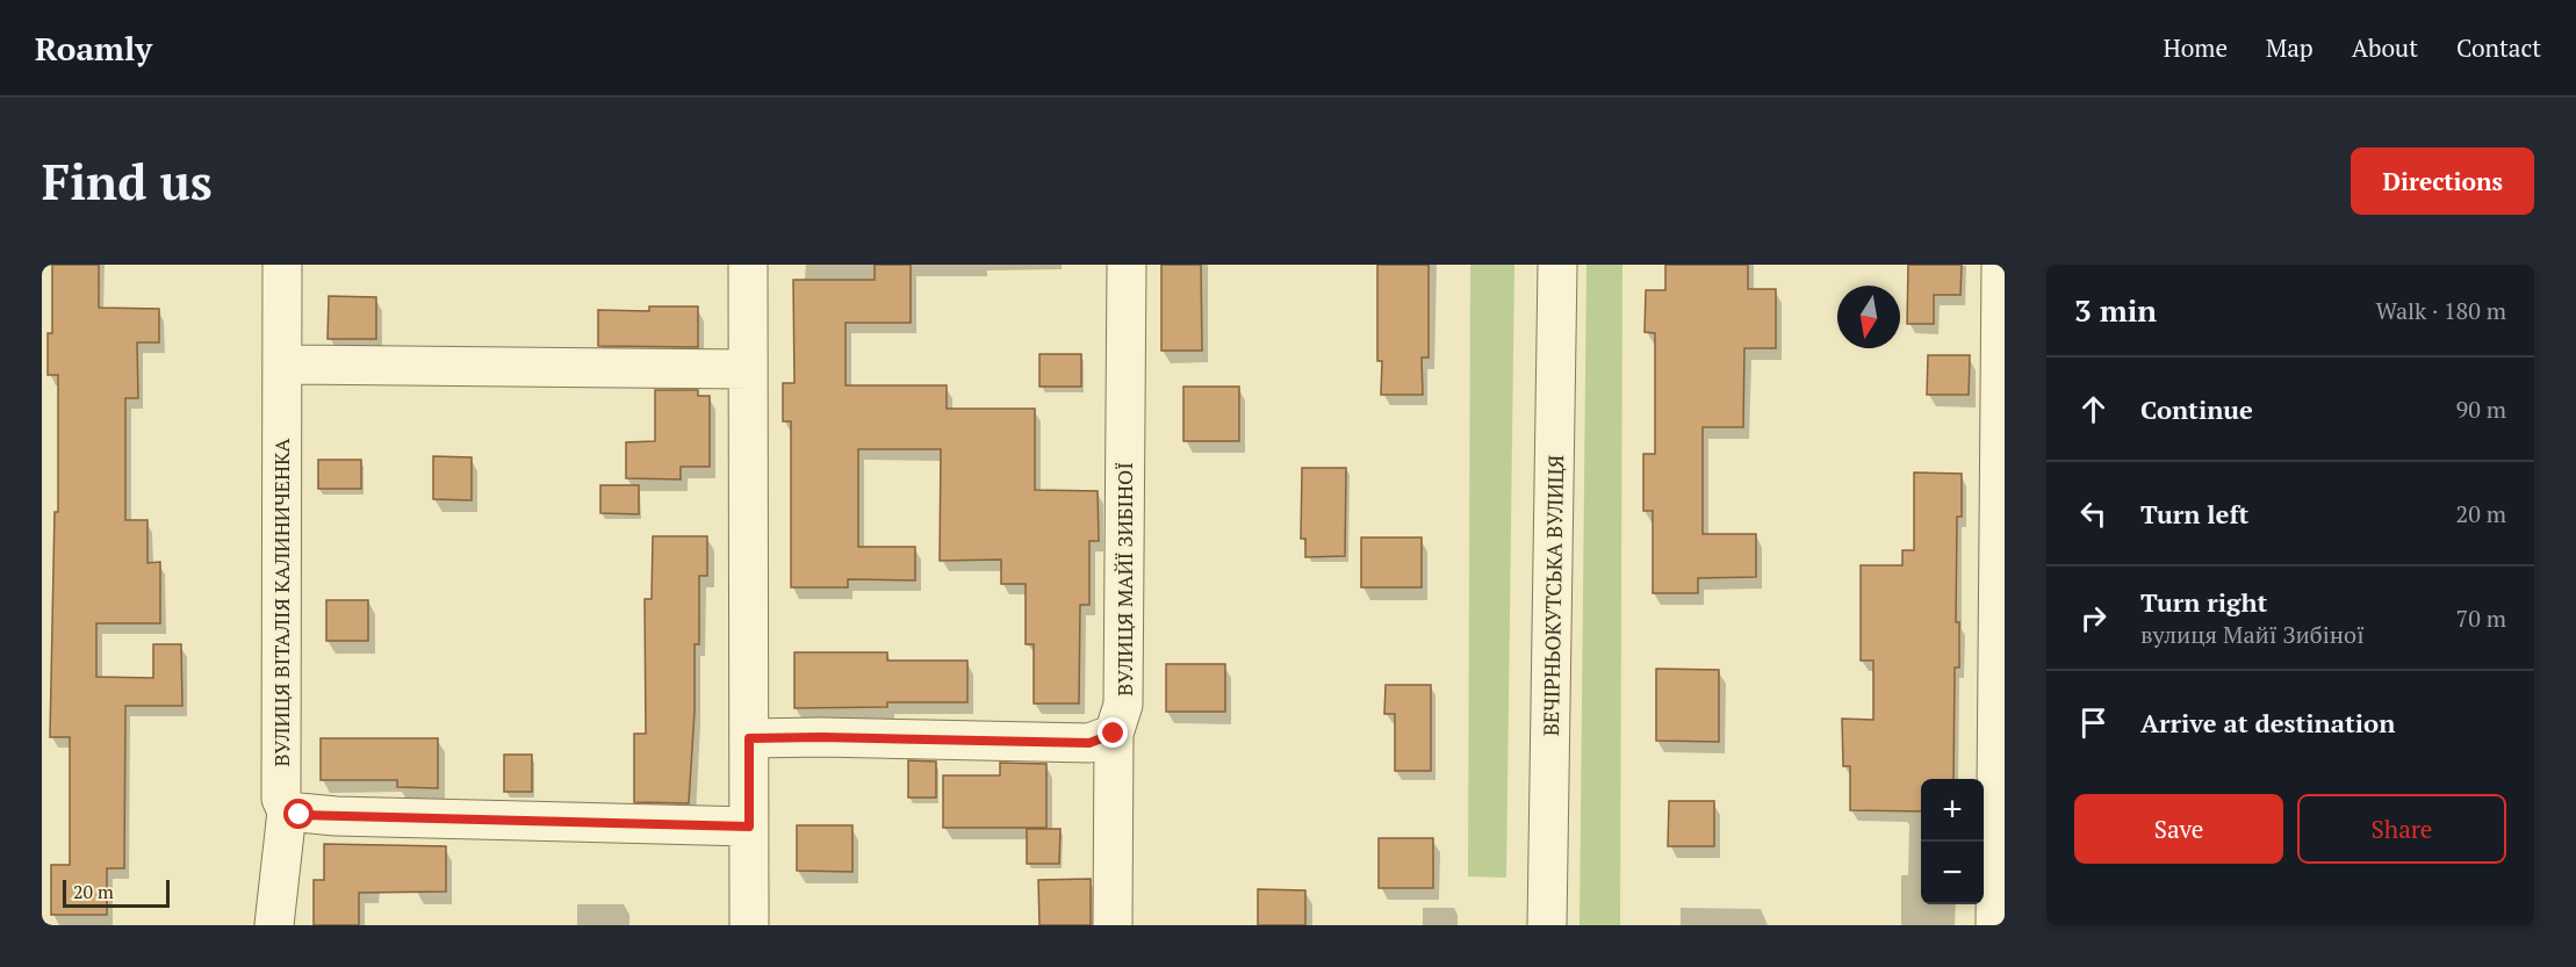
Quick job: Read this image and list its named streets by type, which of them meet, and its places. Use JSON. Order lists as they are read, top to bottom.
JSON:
{
  "streets": {
    "street": ["ВУЛИЦЯ МАЙЇ ЗИБІНОЇ", "ВЕЧІРНЬОКУТСЬКА ВУЛИЦЯ", "ВУЛИЦЯ ВІТАЛІЯ КАЛИНИЧЕНКА"]
  },
  "scale_bar": "20 m",
  "north": "bottom",
  "page": {
    "header": "Roamly",
    "nav": [
      "Home",
      "Map",
      "About",
      "Contact"
    ],
    "buttons": [
      "Directions",
      ["Save", "Share"]
    ],
    "title": "Find us",
    "heading": ["3 min", "Walk · 180 m"],
    "list": [
      ["Continue", "90 m"],
      ["Turn left", "20 m"],
      ["Turn right", "вулиця Майї Зибіної", "70 m"],
      "Arrive at destination"
    ],
    "map_buttons": ["+", "−"],
    "scale": "20 m"
  }
}
